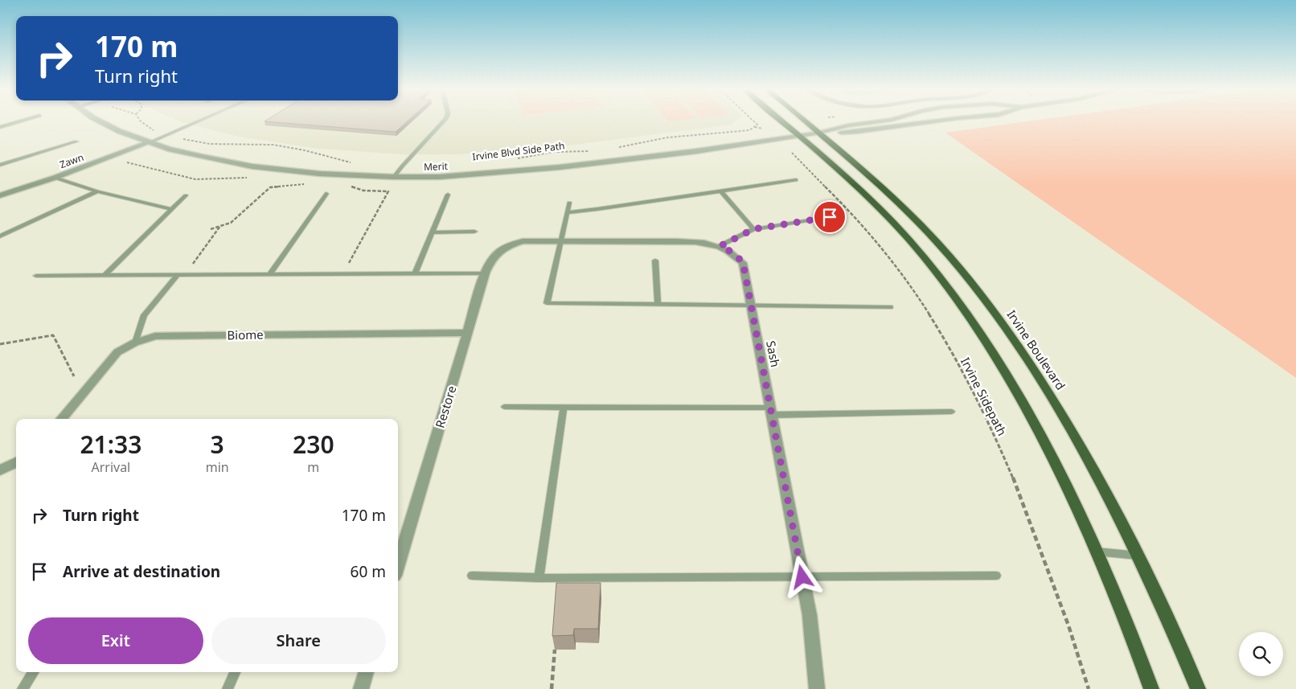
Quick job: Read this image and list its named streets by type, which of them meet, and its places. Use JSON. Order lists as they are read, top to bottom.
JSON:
{
  "streets": {
    "main road": ["Irvine Boulevard"],
    "street": [
      "Zawn",
      "Merit",
      "Biome",
      "Sash",
      "Restore"
    ],
    "path": ["Irvine Blvd Side Path", "Irvine Sidepath"]
  },
  "crossings": [
    ["Zawn", "Merit"],
    ["Merit", "Irvine Boulevard"],
    ["Biome", "Restore"],
    ["Sash", "Restore"]
  ],
  "page": {
    "turn": ["170 m", "Turn right"],
    "eta": [
      "21:33",
      "Arrival",
      "3",
      "min",
      "230",
      "m"
    ],
    "list": [
      {
        "name": "Turn right",
        "value": "170 m"
      },
      {
        "name": "Arrive at destination",
        "value": "60 m"
      }
    ],
    "buttons": ["Exit", "Share"]
  }
}
